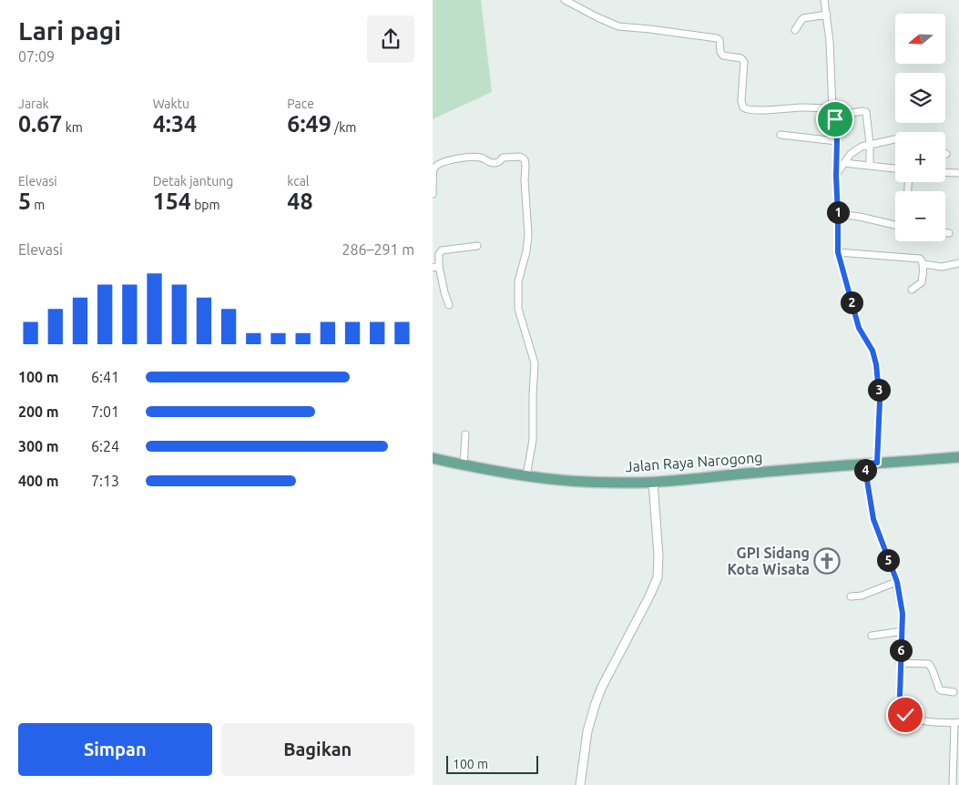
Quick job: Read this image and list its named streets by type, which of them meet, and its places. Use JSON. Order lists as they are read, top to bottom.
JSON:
{
  "streets": {
    "main road": ["Jalan Raya Narogong"]
  },
  "places": {
    "church": ["GPI Sidang Kota Wisata"]
  },
  "scale_bar": "100 m",
  "north": "left",
  "page": {
    "heading": ["Lari pagi", "07:09"],
    "map_buttons": ["+", "−"],
    "stats": [
      ["Jarak", "0.67 km"],
      ["Waktu", "4:34"],
      ["Pace", "6:49 /km"],
      ["Elevasi", "5 m"],
      ["Detak jantung", "154 bpm"],
      ["kcal", "48"]
    ],
    "pins": [
      "1",
      "2",
      "3",
      "4",
      "5",
      "6"
    ],
    "chart": ["Elevasi", "286–291 m"],
    "list": [
      {
        "name": "100 m",
        "note": "6:41"
      },
      {
        "name": "200 m",
        "note": "7:01"
      },
      {
        "name": "300 m",
        "note": "6:24"
      },
      {
        "name": "400 m",
        "note": "7:13"
      }
    ],
    "buttons": ["Simpan", "Bagikan"],
    "scale": "100 m"
  }
}
